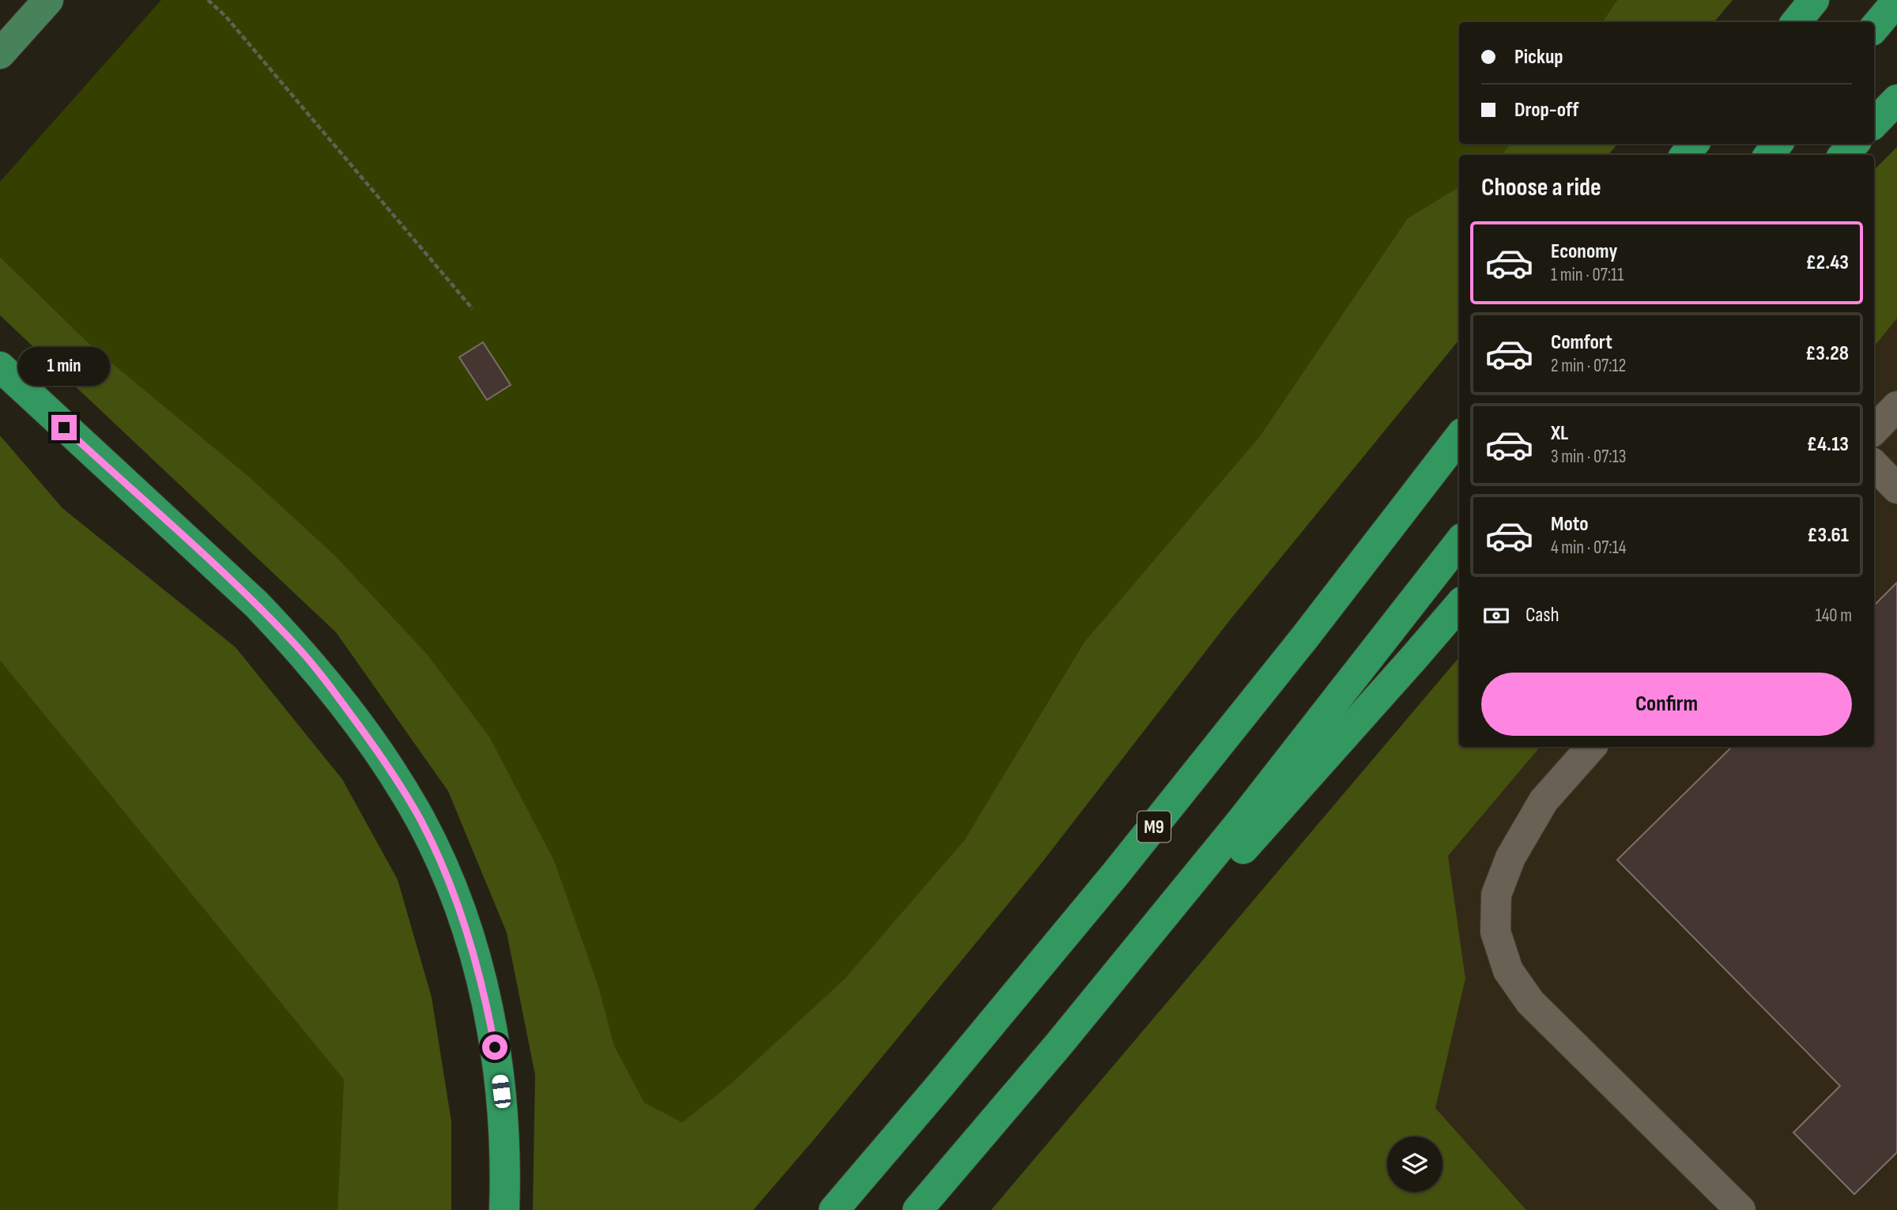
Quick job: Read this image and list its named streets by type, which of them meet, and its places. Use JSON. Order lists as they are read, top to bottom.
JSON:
{
  "streets": {
    "highway": ["M9"]
  },
  "page": {
    "banner": ["Pickup", "Drop-off"],
    "heading": "Choose a ride",
    "list": [
      {
        "name": "Economy",
        "note": "1 min · 07:11",
        "value": "£2.43"
      },
      {
        "name": "Comfort",
        "note": "2 min · 07:12",
        "value": "£3.28"
      },
      {
        "name": "XL",
        "note": "3 min · 07:13",
        "value": "£4.13"
      },
      {
        "name": "Moto",
        "note": "4 min · 07:14",
        "value": "£3.61"
      }
    ],
    "bubble": "1 min",
    "pay": ["Cash", "140 m"],
    "buttons": "Confirm"
  }
}
